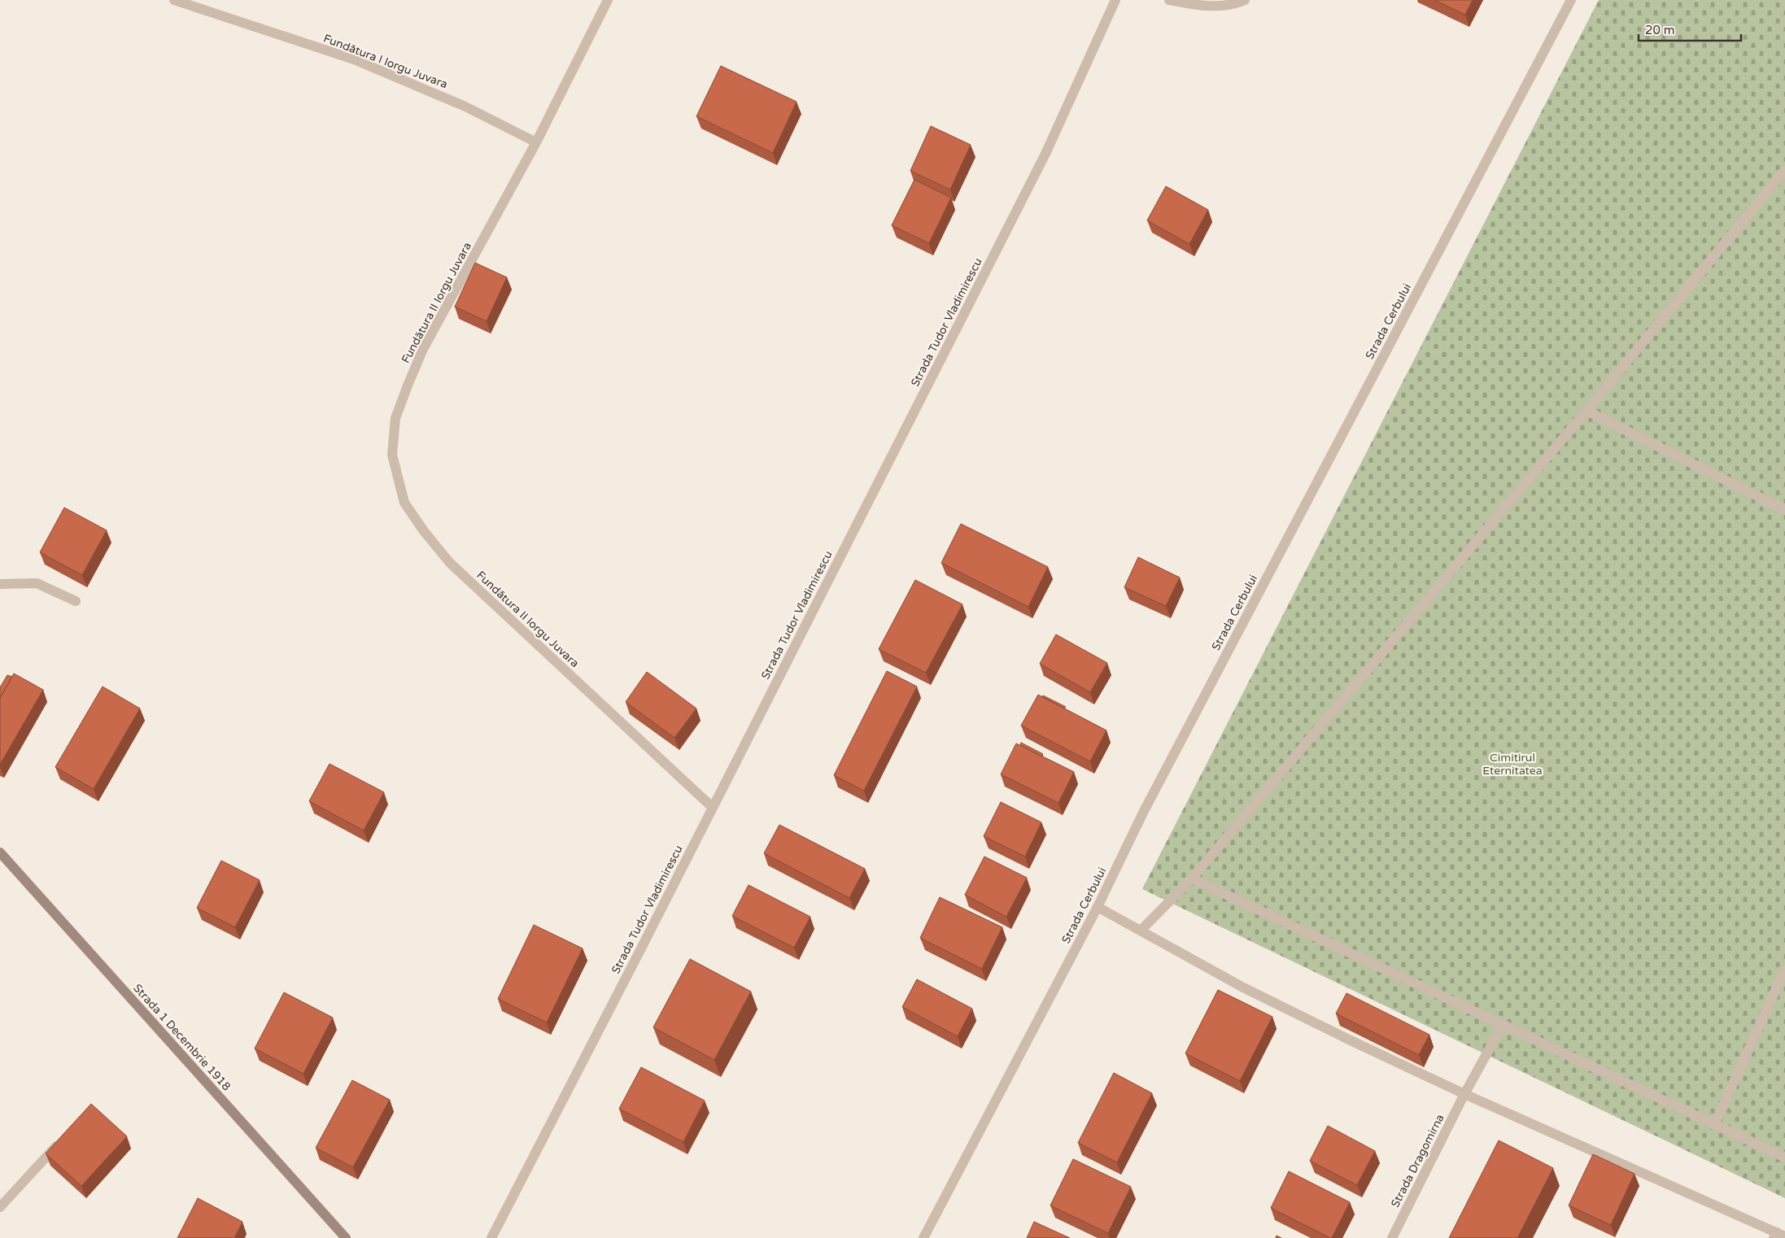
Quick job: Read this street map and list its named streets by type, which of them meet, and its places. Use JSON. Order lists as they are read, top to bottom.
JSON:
{
  "streets": {
    "main road": ["Strada 1 Decembrie 1918"],
    "street": [
      "Fundătura I Iorgu Juvara",
      "Fundătura II Iorgu Juvara",
      "Strada Cerbului",
      "Strada Tudor Vladimirescu",
      "Strada Dragomirna"
    ]
  },
  "crossings": [
    ["Fundătura I Iorgu Juvara", "Fundătura II Iorgu Juvara"],
    ["Fundătura II Iorgu Juvara", "Strada Tudor Vladimirescu"]
  ],
  "parks": ["Cimitirul Eternitatea"],
  "scale_bar": "20 m"
}
